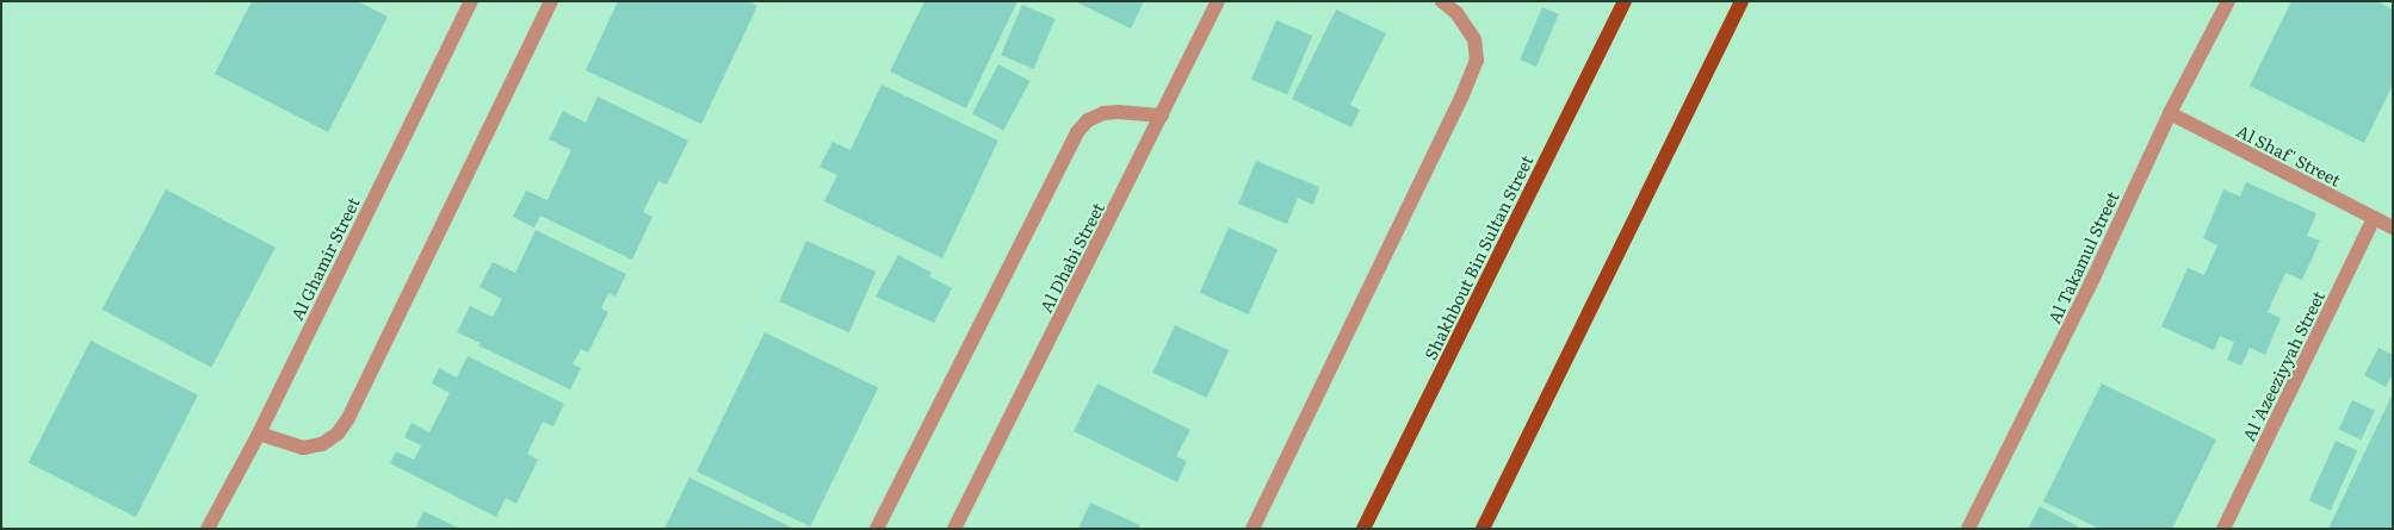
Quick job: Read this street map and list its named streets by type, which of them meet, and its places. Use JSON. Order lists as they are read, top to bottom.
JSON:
{
  "streets": {
    "main road": ["Shakhbout Bin Sultan Street"],
    "street": [
      "Al Shaf' Street",
      "Al Dhabi Street",
      "Al Takamul Street",
      "Al Ghamir Street",
      "Al 'Azeeziyyah Street"
    ]
  },
  "crossings": [
    ["Al Shaf' Street", "Al Takamul Street"],
    ["Al Shaf' Street", "Al 'Azeeziyyah Street"]
  ]
}
